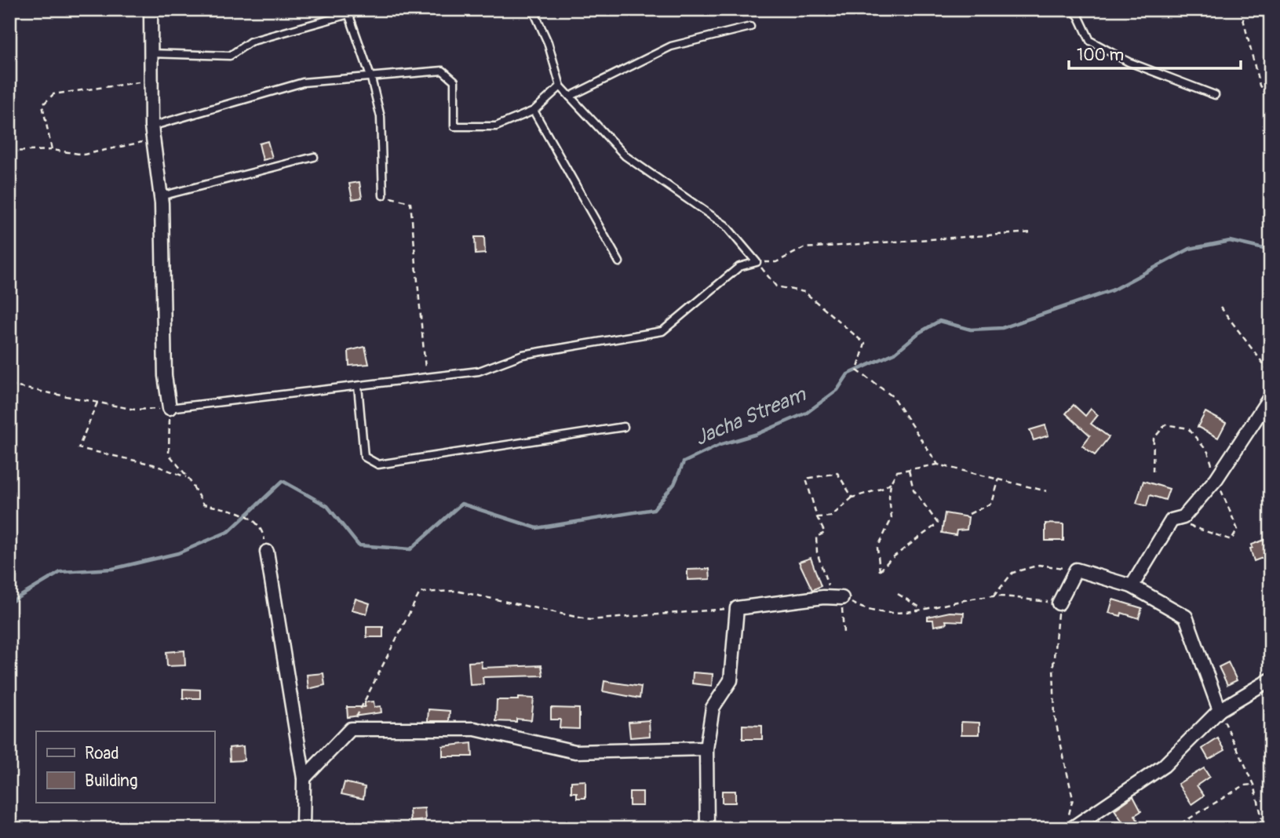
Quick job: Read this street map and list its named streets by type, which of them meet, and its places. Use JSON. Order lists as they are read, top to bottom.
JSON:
{
  "water": ["Jacha Stream"],
  "legend": ["Road", "Building"],
  "scale_bar": "100 m"
}
